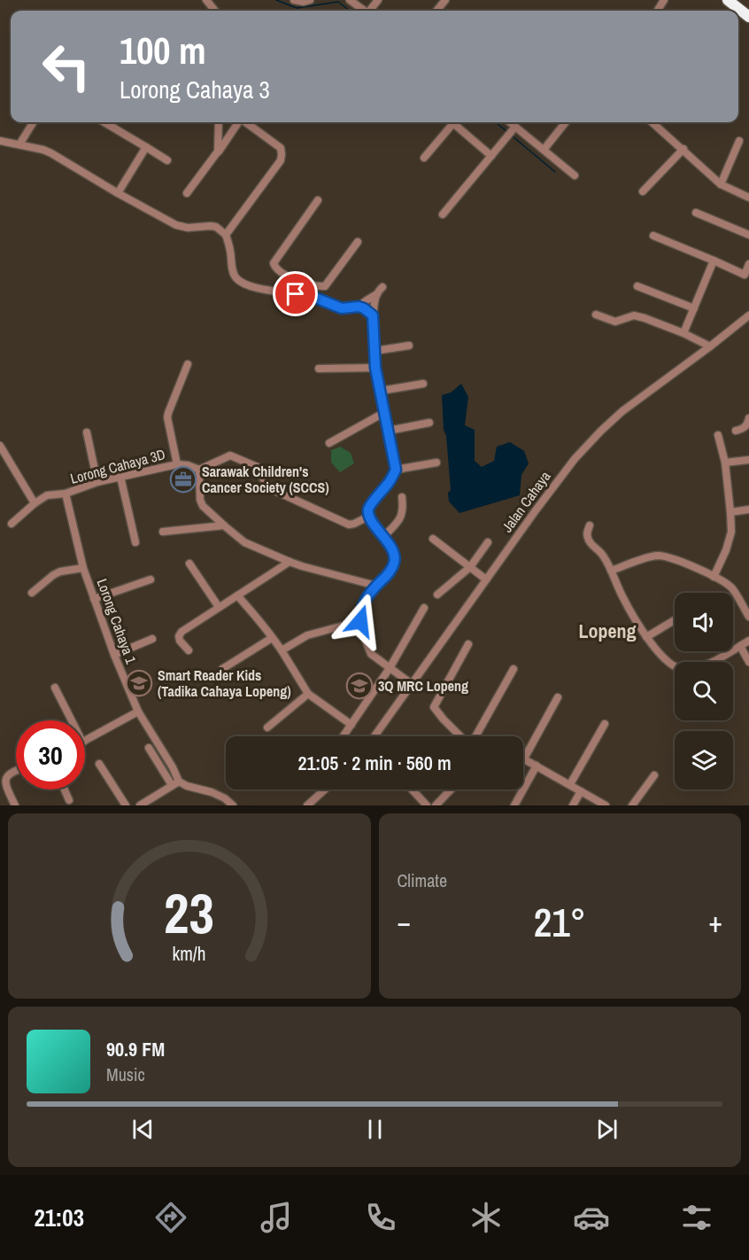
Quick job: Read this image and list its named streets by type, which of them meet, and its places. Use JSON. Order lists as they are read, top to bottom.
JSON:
{
  "streets": {
    "street": ["Lorong Cahaya 3D", "Jalan Cahaya", "Lorong Cahaya 1"]
  },
  "crossings": [
    ["Lorong Cahaya 3D", "Lorong Cahaya 1"]
  ],
  "districts": ["Lopeng"],
  "places": {
    "office": ["Sarawak Children's Cancer Society (SCCS)"],
    "school or university": ["Smart Reader Kids (Tadika Cahaya Lopeng)", "3Q MRC Lopeng"]
  },
  "page": {
    "turn": ["100 m", "Lorong Cahaya 3"],
    "limit": "30",
    "trip": "21:05 · 2 min · 560 m",
    "tile": "Climate",
    "heat": ["−", "21°", "+"],
    "song": ["90.9 FM", "Music"],
    "tabs": "21:03",
    "gauge": ["23", "km/h"]
  }
}
